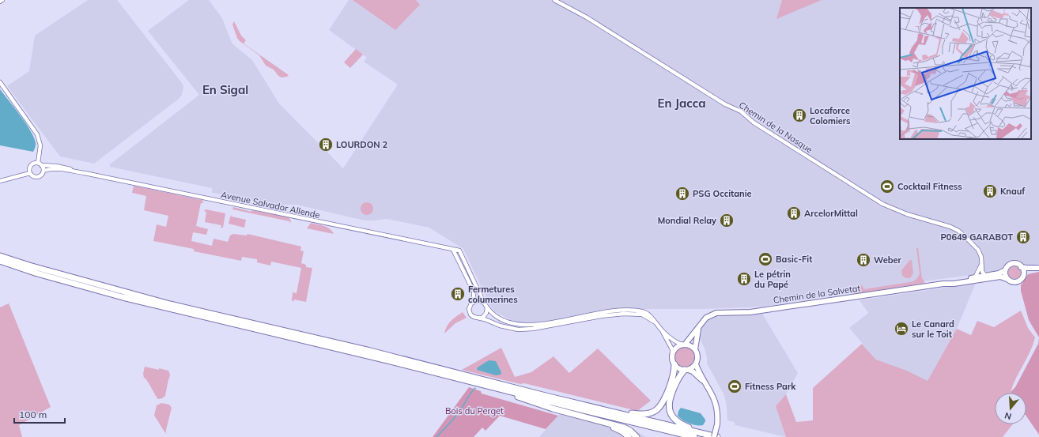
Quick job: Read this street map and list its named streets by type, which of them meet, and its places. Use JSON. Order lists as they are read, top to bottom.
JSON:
{
  "streets": {
    "main road": ["Chemin de la Salvetat"],
    "street": ["Chemin de la Nasque", "Avenue Salvador Allende"]
  },
  "crossings": [
    ["Chemin de la Nasque", "Chemin de la Salvetat"]
  ],
  "districts": ["En Sigal", "En Jacca"],
  "parks": ["Bois du Perget"],
  "places": {
    "building": [
      "Locaforce Colomiers",
      "LOURDON 2",
      "Knauf",
      "PSG Occitanie",
      "ArcelorMittal",
      "Mondial Relay",
      "P0649 GARABOT",
      "Weber",
      "Le pétrin du Papé",
      "Fermetures columerines"
    ],
    "sports": ["Cocktail Fitness", "Basic-Fit", "Fitness Park"],
    "hotel": ["Le Canard sur le Toit"]
  },
  "scale_bar": "100 m",
  "north": "bottom"
}
